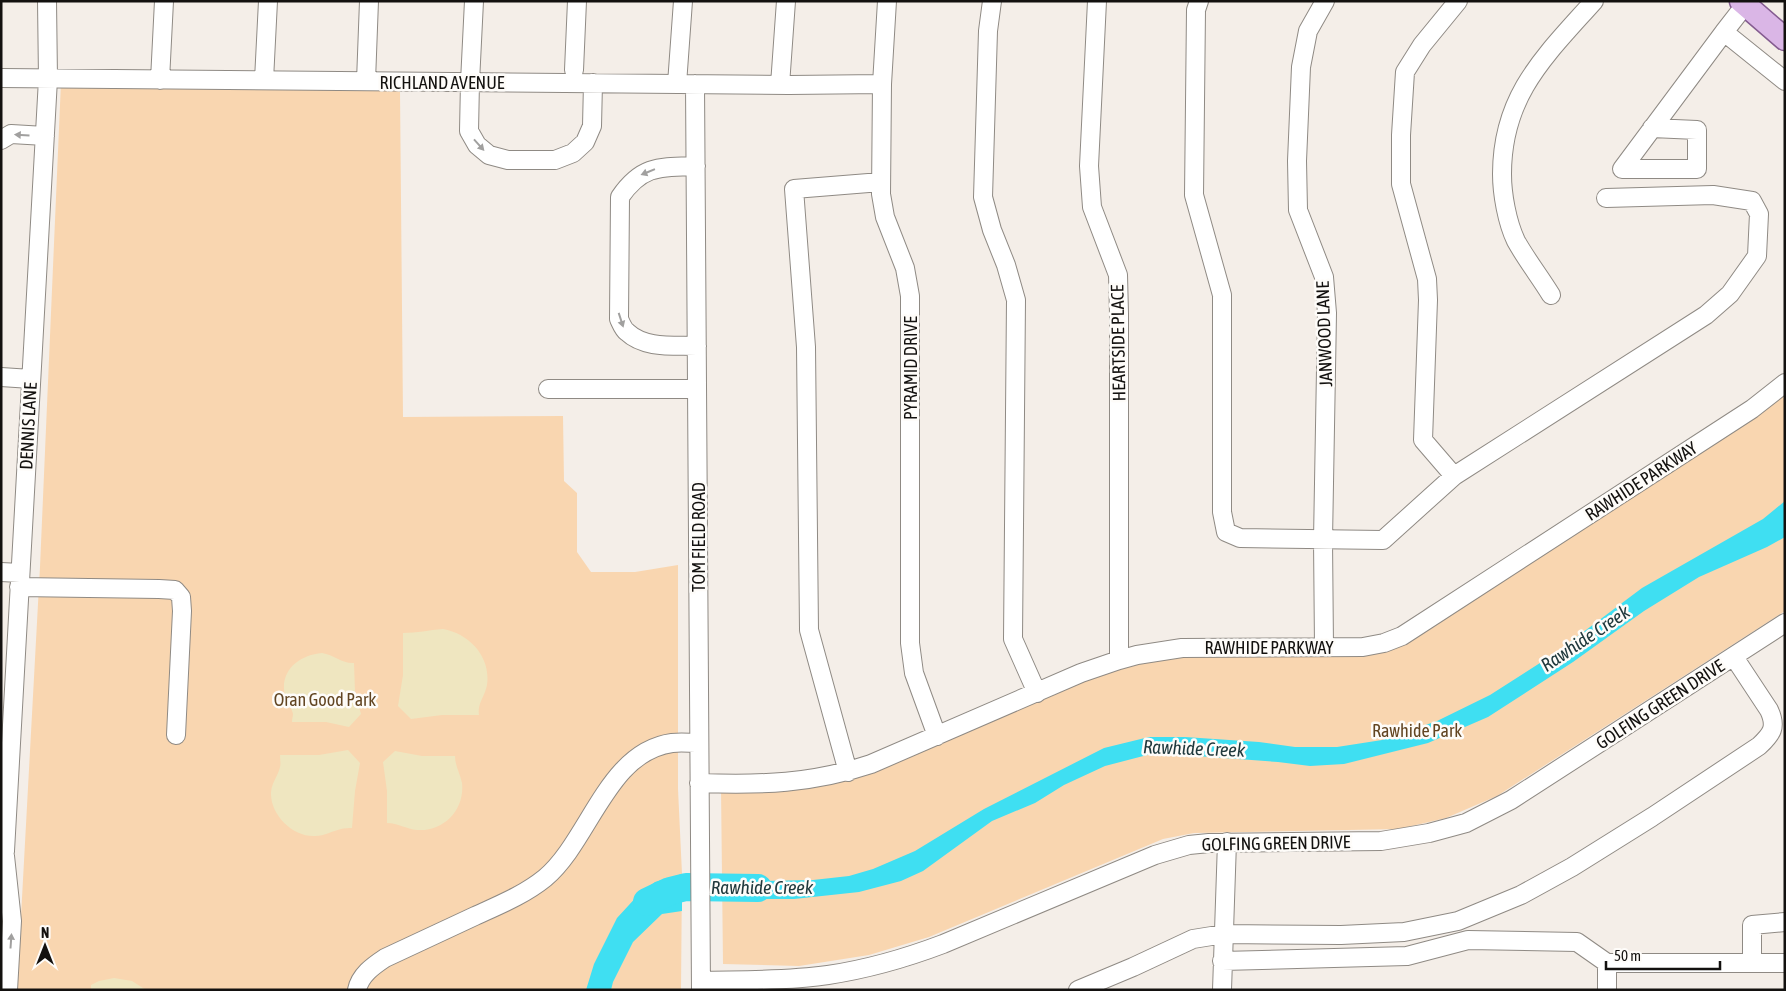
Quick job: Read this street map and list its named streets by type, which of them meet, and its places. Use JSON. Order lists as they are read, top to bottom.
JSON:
{
  "streets": {
    "street": [
      "RICHLAND AVENUE",
      "JANWOOD LANE",
      "HEARTSIDE PLACE",
      "PYRAMID DRIVE",
      "DENNIS LANE",
      "RAWHIDE PARKWAY",
      "TOM FIELD ROAD",
      "GOLFING GREEN DRIVE"
    ]
  },
  "crossings": [
    ["RICHLAND AVENUE", "PYRAMID DRIVE"],
    ["RICHLAND AVENUE", "DENNIS LANE"],
    ["RICHLAND AVENUE", "TOM FIELD ROAD"],
    ["JANWOOD LANE", "RAWHIDE PARKWAY"],
    ["HEARTSIDE PLACE", "RAWHIDE PARKWAY"],
    ["PYRAMID DRIVE", "RAWHIDE PARKWAY"],
    ["RAWHIDE PARKWAY", "TOM FIELD ROAD"],
    ["TOM FIELD ROAD", "GOLFING GREEN DRIVE"]
  ],
  "water": ["Rawhide Creek"],
  "parks": ["Oran Good Park", "Rawhide Park"],
  "scale_bar": "50 m",
  "north": "top"
}
